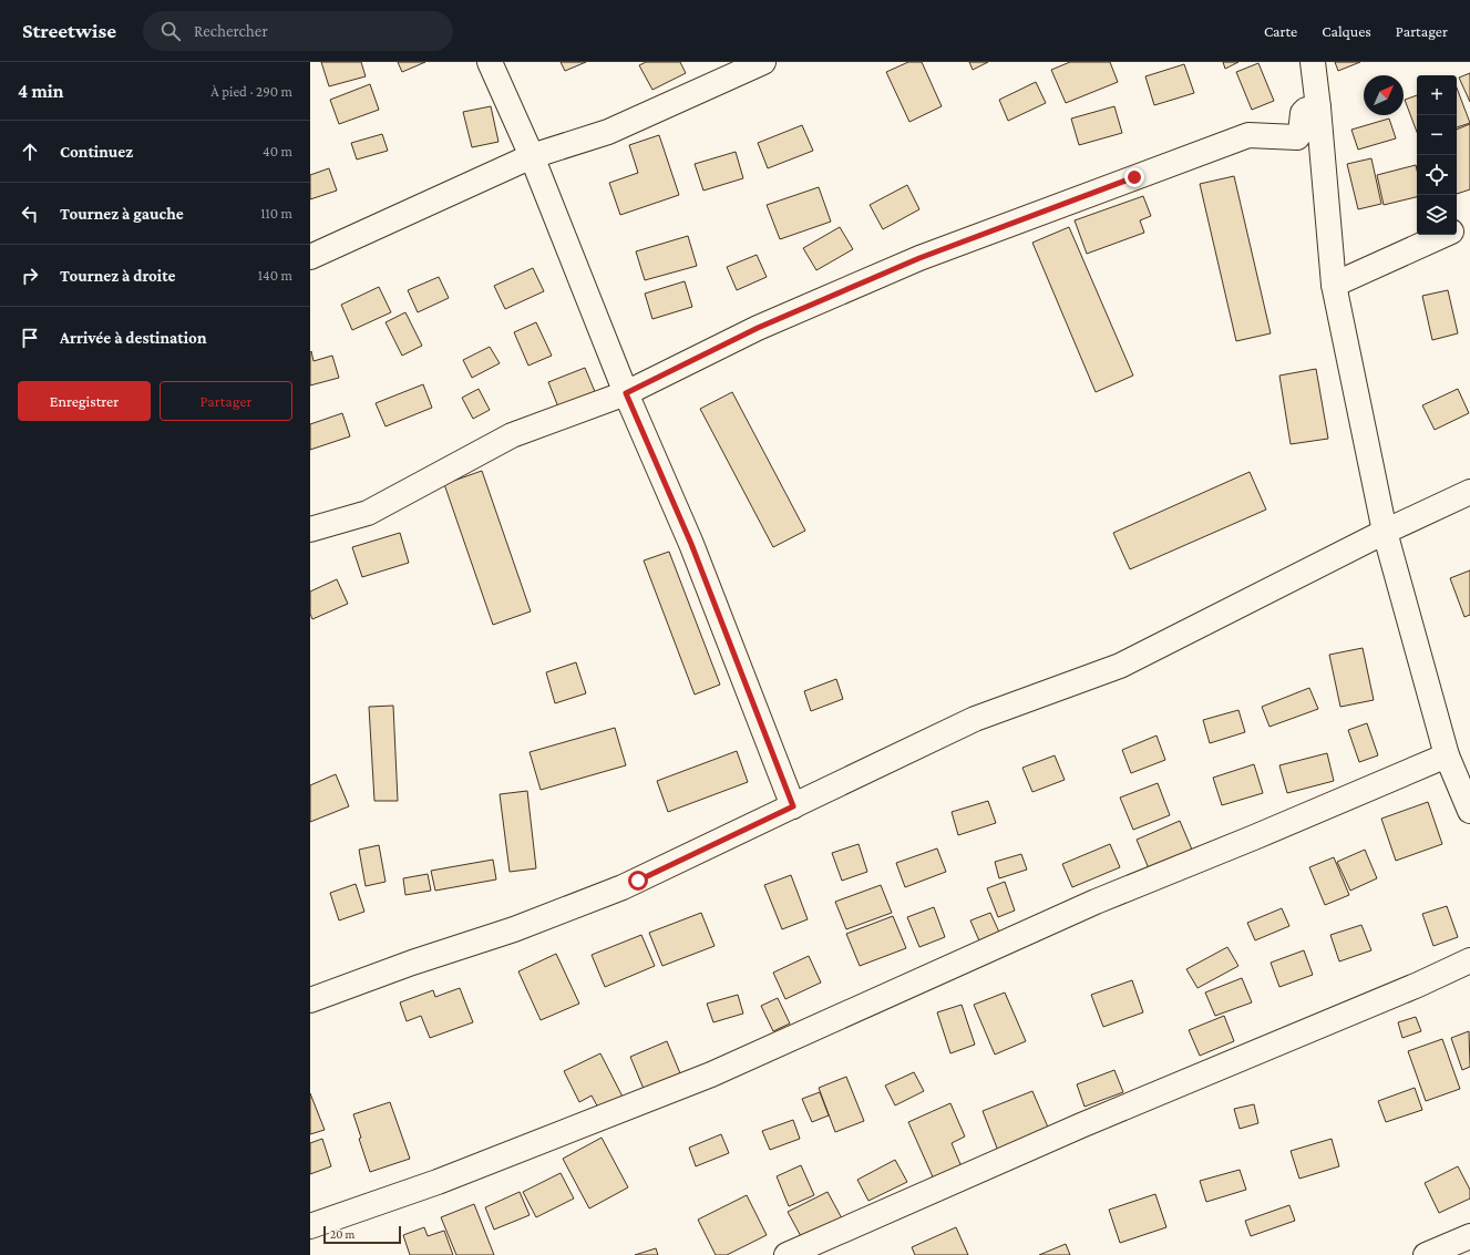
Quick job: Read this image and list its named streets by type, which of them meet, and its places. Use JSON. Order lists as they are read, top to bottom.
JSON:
{
  "scale_bar": "20 m",
  "north": "top right",
  "page": {
    "header": "Streetwise",
    "search": "Rechercher",
    "nav": ["Carte", "Calques", "Partager"],
    "heading": ["4 min", "À pied · 290 m"],
    "map_buttons": ["+", "−"],
    "list": [
      ["Continuez", "40 m"],
      ["Tournez à gauche", "110 m"],
      ["Tournez à droite", "140 m"],
      "Arrivée à destination"
    ],
    "buttons": ["Enregistrer", "Partager"],
    "scale": "20 m"
  }
}
